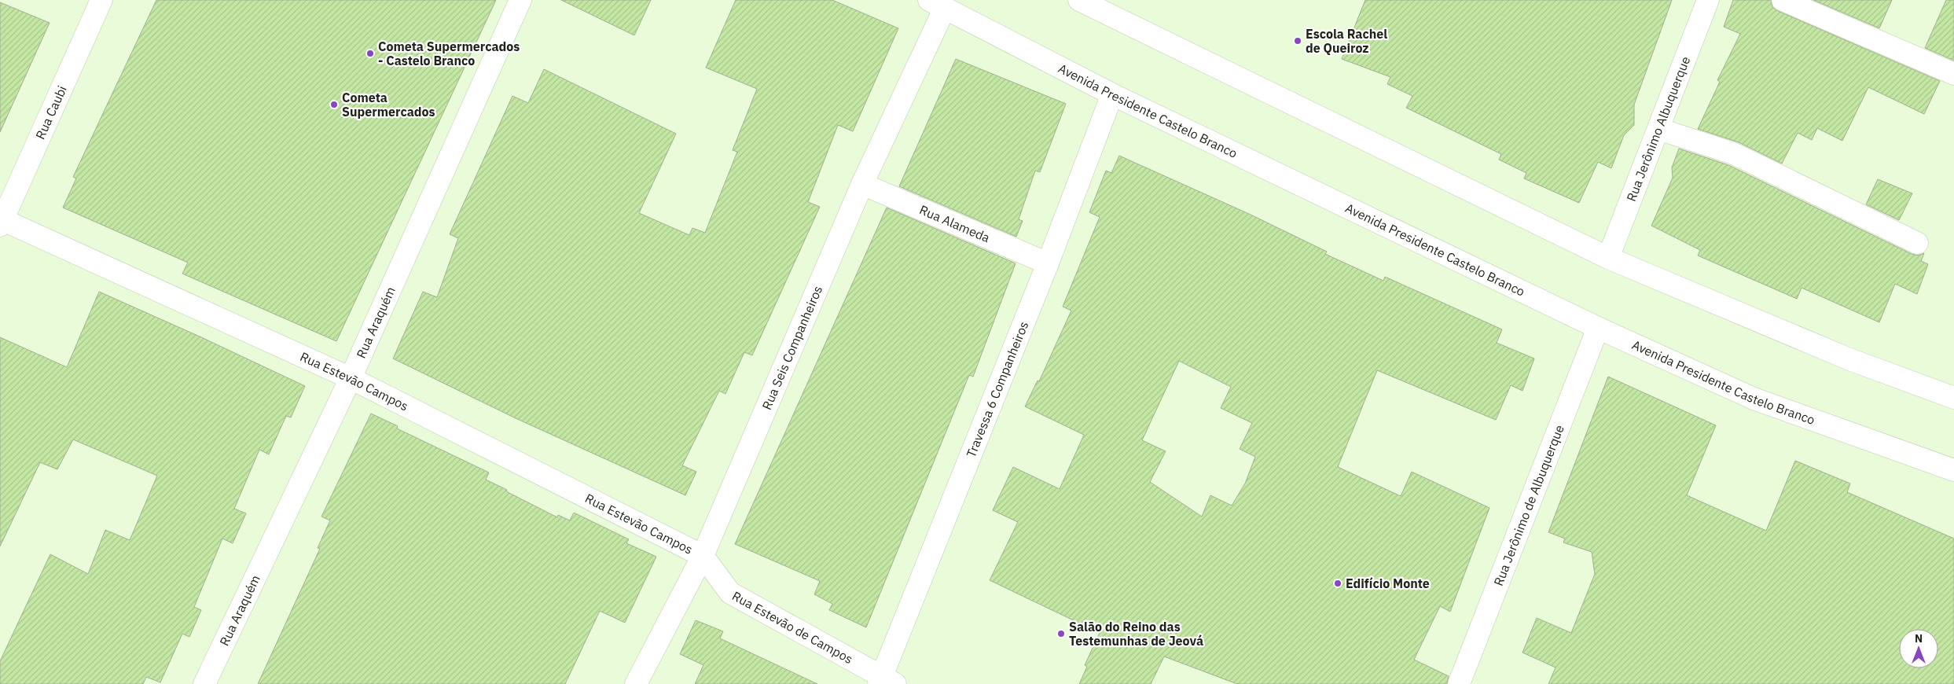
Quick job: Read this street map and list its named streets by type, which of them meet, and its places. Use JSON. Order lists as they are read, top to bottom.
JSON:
{
  "streets": {
    "street": [
      "Avenida Presidente Castelo Branco",
      "Rua Caubi",
      "Rua Jerônimo Albuquerque",
      "Rua Alameda",
      "Rua Araquém",
      "Rua Seis Companheiros",
      "Rua Estevão Campos",
      "Travessa 6 Companheiros",
      "Rua Jerônimo de Albuquerque",
      "Rua Estevão de Campos"
    ]
  },
  "crossings": [
    ["Avenida Presidente Castelo Branco", "Rua Seis Companheiros"],
    ["Avenida Presidente Castelo Branco", "Travessa 6 Companheiros"],
    ["Avenida Presidente Castelo Branco", "Rua Jerônimo de Albuquerque"],
    ["Rua Caubi", "Rua Estevão Campos"],
    ["Rua Alameda", "Rua Seis Companheiros"],
    ["Rua Alameda", "Travessa 6 Companheiros"],
    ["Rua Araquém", "Rua Estevão Campos"],
    ["Rua Seis Companheiros", "Rua Estevão Campos"],
    ["Rua Seis Companheiros", "Rua Estevão de Campos"],
    ["Rua Estevão Campos", "Rua Estevão de Campos"],
    ["Travessa 6 Companheiros", "Rua Estevão de Campos"]
  ],
  "places": [
    "Escola Rachel de Queiroz",
    "Cometa Supermercados - Castelo Branco",
    "Cometa Supermercados",
    "Edifício Monte",
    "Salão do Reino das Testemunhas de Jeová"
  ],
  "north": "top"
}
